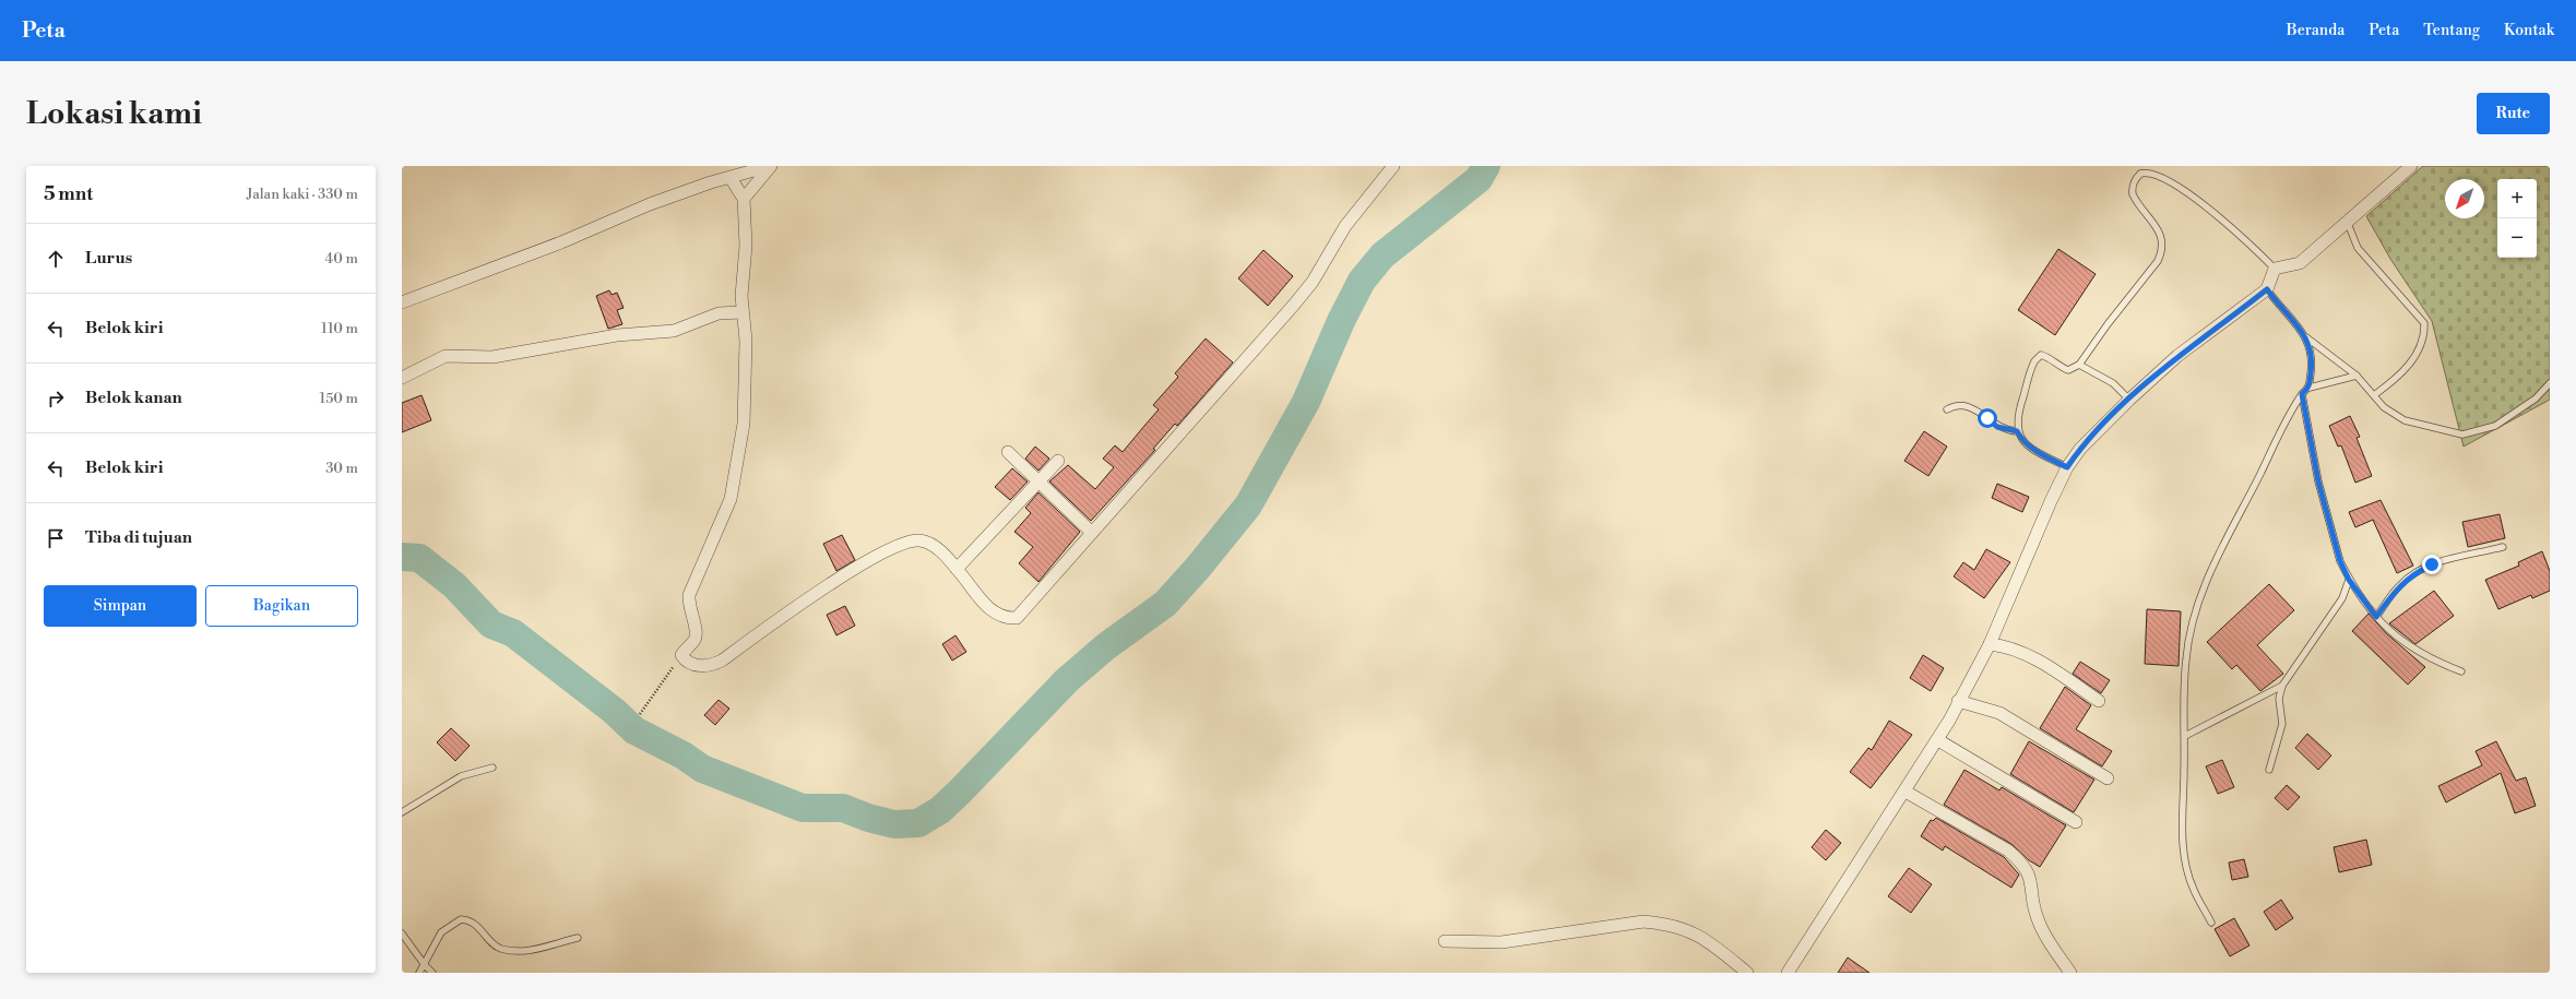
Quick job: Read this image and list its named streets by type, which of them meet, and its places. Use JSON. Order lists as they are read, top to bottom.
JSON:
{
  "north": "bottom left",
  "page": {
    "header": "Peta",
    "nav": [
      "Beranda",
      "Peta",
      "Tentang",
      "Kontak"
    ],
    "buttons": [
      "Rute",
      ["Simpan", "Bagikan"]
    ],
    "title": "Lokasi kami",
    "heading": ["5 mnt", "Jalan kaki · 330 m"],
    "map_buttons": ["+", "−"],
    "list": [
      ["Lurus", "40 m"],
      ["Belok kiri", "110 m"],
      ["Belok kanan", "150 m"],
      ["Belok kiri", "30 m"],
      "Tiba di tujuan"
    ]
  }
}
